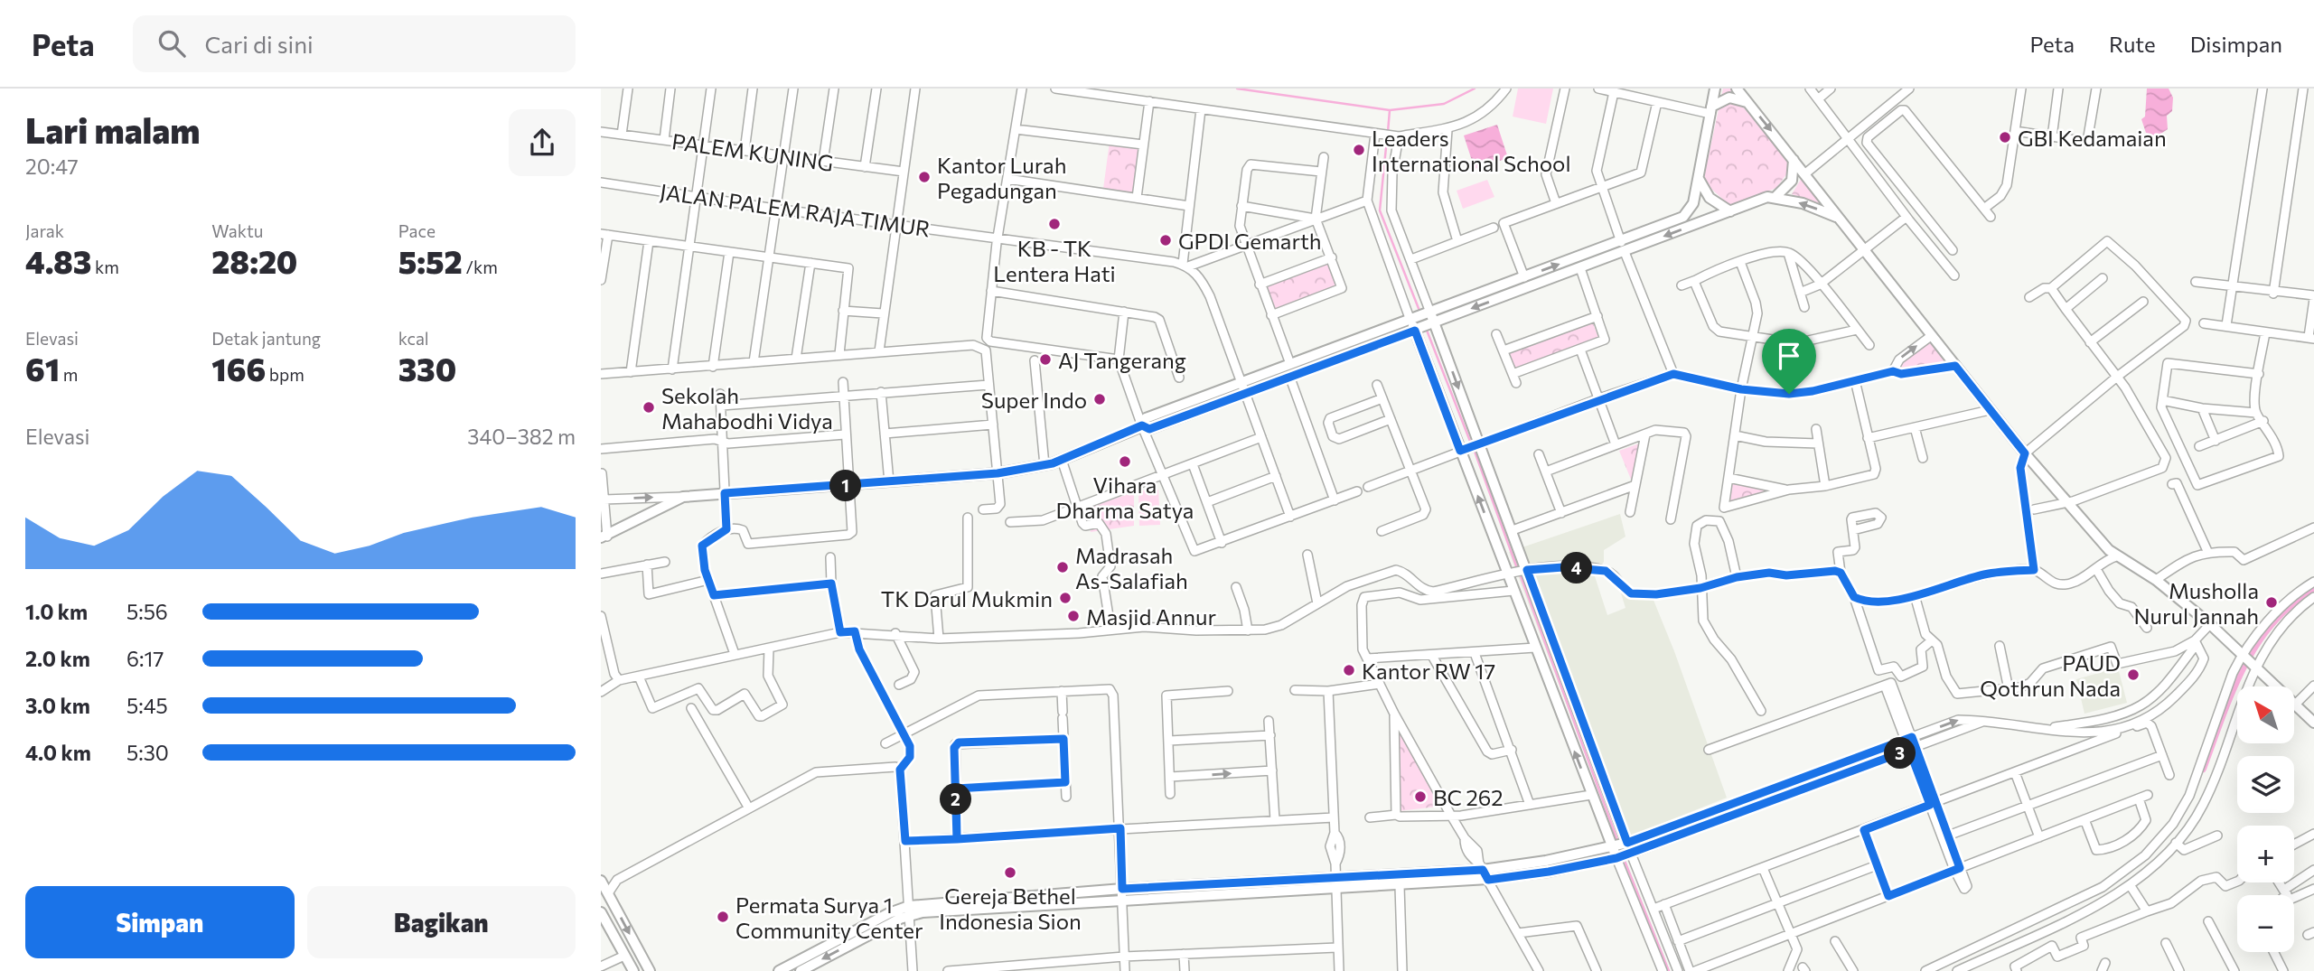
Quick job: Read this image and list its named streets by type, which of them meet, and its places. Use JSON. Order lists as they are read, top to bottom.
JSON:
{
  "streets": {
    "street": ["PALEM KUNING", "JALAN PALEM RAJA TIMUR"]
  },
  "places": [
    "GBI Kedamaian",
    "Leaders International School",
    "Kantor Lurah Pegadungan",
    "KB - TK Lentera Hati",
    "GPDI Gemarth",
    "AJ Tangerang",
    "Super Indo",
    "Sekolah Mahabodhi Vidya",
    "Vihara Dharma Satya",
    "Madrasah As-Salafiah",
    "TK Darul Mukmin",
    "Musholla Nurul Jannah",
    "Masjid Annur",
    "Kantor RW 17",
    "PAUD Qothrun Nada",
    "BC 262",
    "Gereja Bethel Indonesia Sion",
    "Permata Surya 1 Community Center"
  ],
  "north": "top left",
  "page": {
    "header": "Peta",
    "search": "Cari di sini",
    "nav": ["Peta", "Rute", "Disimpan"],
    "heading": ["Lari malam", "20:47"],
    "stats": [
      ["Jarak", "4.83 km"],
      ["Waktu", "28:20"],
      ["Pace", "5:52 /km"],
      ["Elevasi", "61 m"],
      ["Detak jantung", "166 bpm"],
      ["kcal", "330"]
    ],
    "chart": ["Elevasi", "340–382 m"],
    "pins": [
      "1",
      "4",
      "3",
      "2"
    ],
    "list": [
      {
        "name": "1.0 km",
        "note": "5:56"
      },
      {
        "name": "2.0 km",
        "note": "6:17"
      },
      {
        "name": "3.0 km",
        "note": "5:45"
      },
      {
        "name": "4.0 km",
        "note": "5:30"
      }
    ],
    "map_buttons": ["+", "−"],
    "buttons": ["Simpan", "Bagikan"]
  }
}
